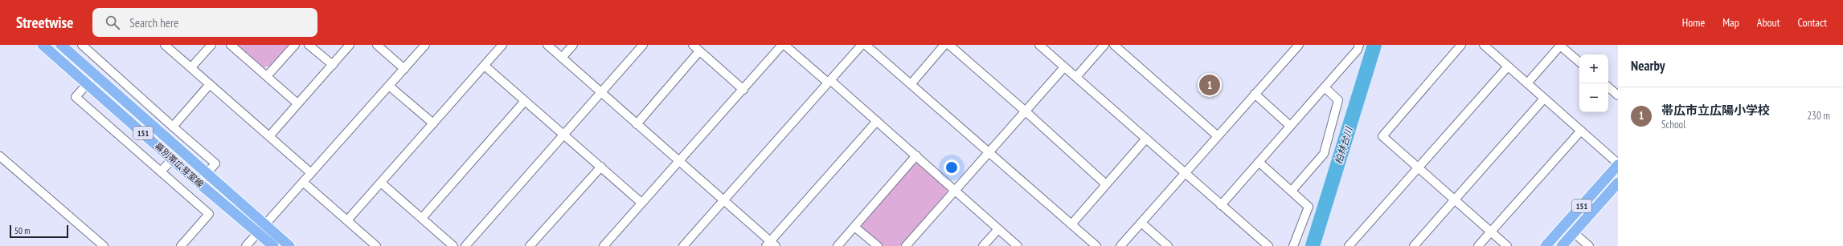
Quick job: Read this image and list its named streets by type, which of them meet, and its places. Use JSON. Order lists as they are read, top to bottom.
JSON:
{
  "streets": {
    "main road": ["151", "幕別帯広芽室線"]
  },
  "water": ["柏林台川"],
  "scale_bar": "50 m",
  "page": {
    "header": "Streetwise",
    "search": "Search here",
    "nav": [
      "Home",
      "Map",
      "About",
      "Contact"
    ],
    "heading": "Nearby",
    "map_buttons": ["+", "−"],
    "pins": "1",
    "list": [
      {
        "mark": "1",
        "name": "帯広市立広陽小学校",
        "note": "School",
        "value": "230 m"
      }
    ],
    "scale": "50 m"
  }
}
